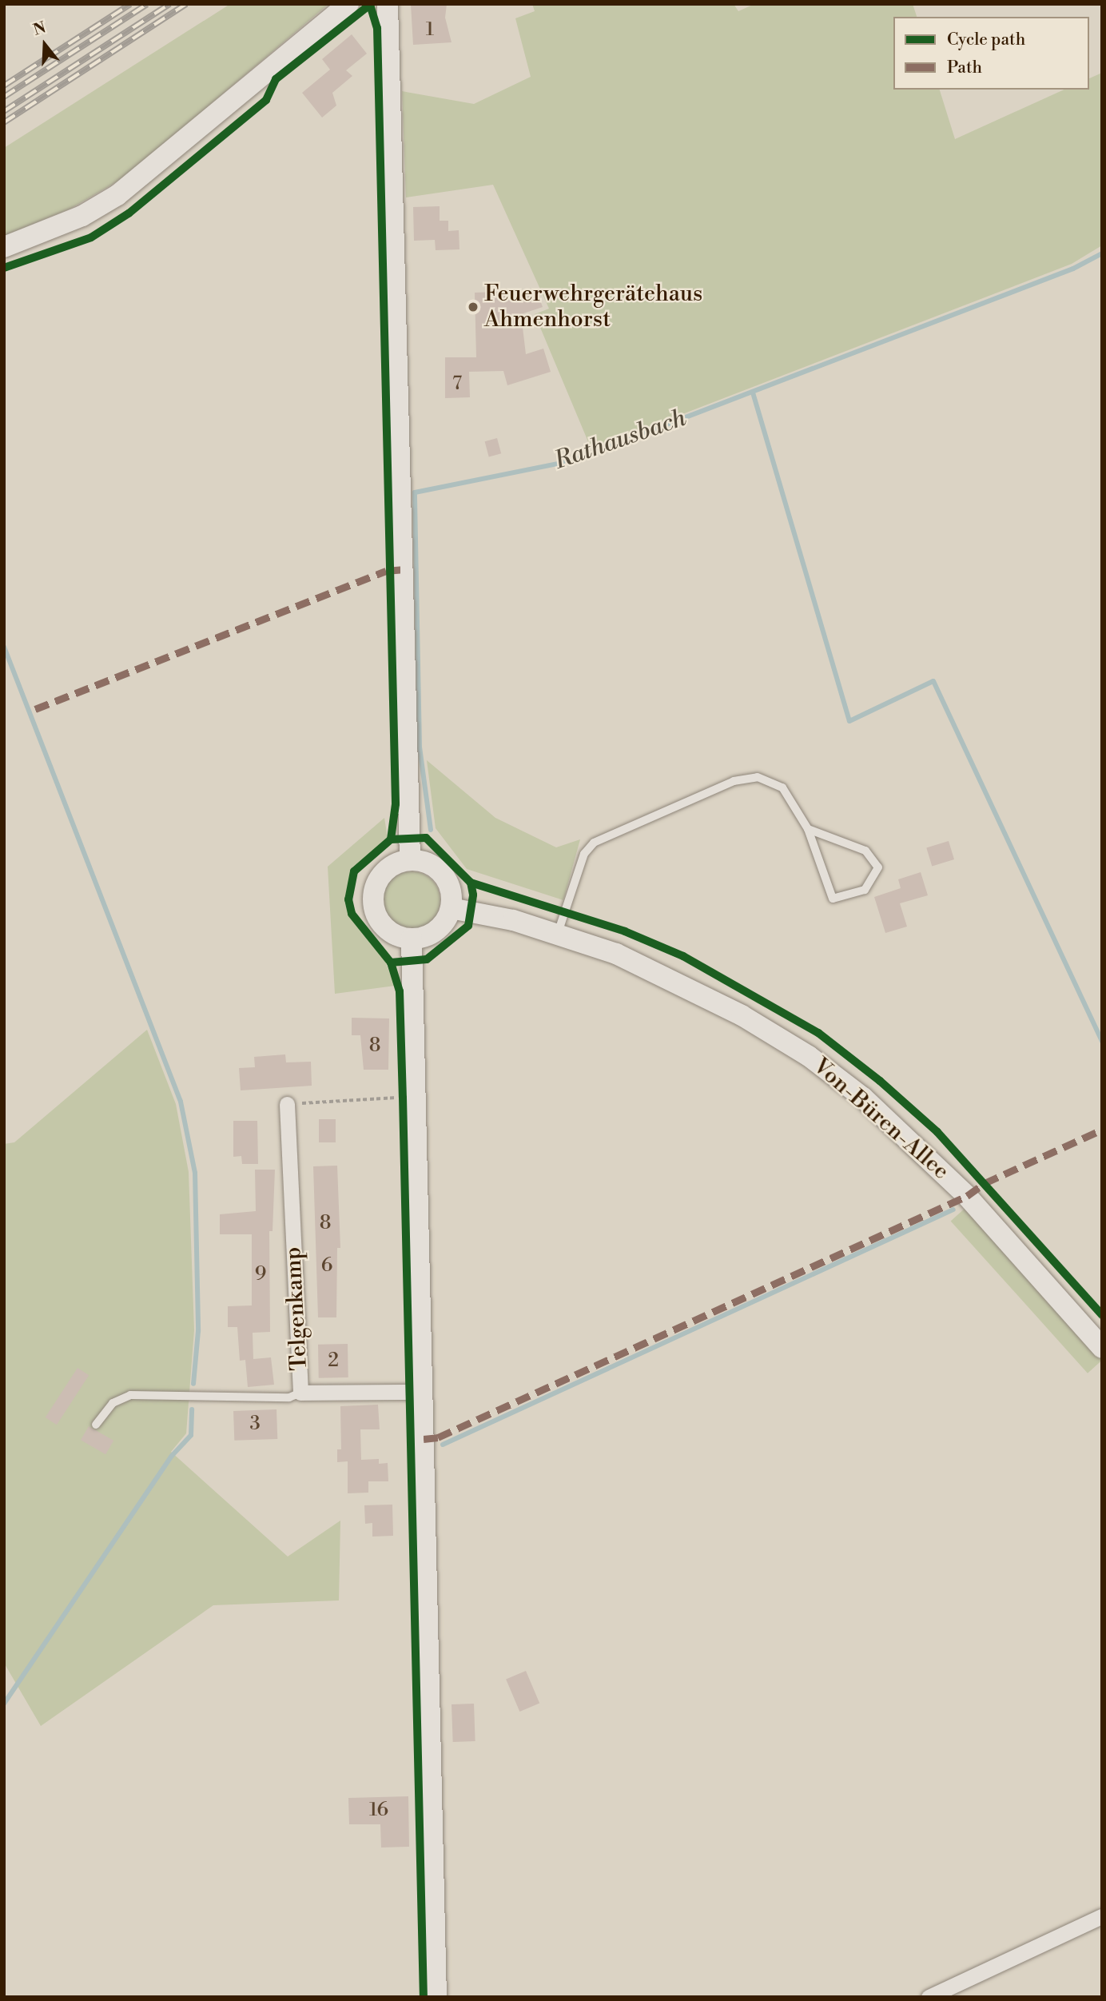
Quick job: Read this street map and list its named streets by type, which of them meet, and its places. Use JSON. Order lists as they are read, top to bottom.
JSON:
{
  "streets": {
    "main road": ["Von-Büren-Allee"],
    "street": ["Telgenkamp"]
  },
  "water": ["Rathausbach"],
  "places": ["Feuerwehrgerätehaus Ahmenhorst"],
  "house_numbers": [
    "1",
    "7",
    "8",
    "8",
    "6",
    "9",
    "2",
    "3",
    "16"
  ],
  "legend": ["Cycle path", "Path"],
  "north": "top"
}
